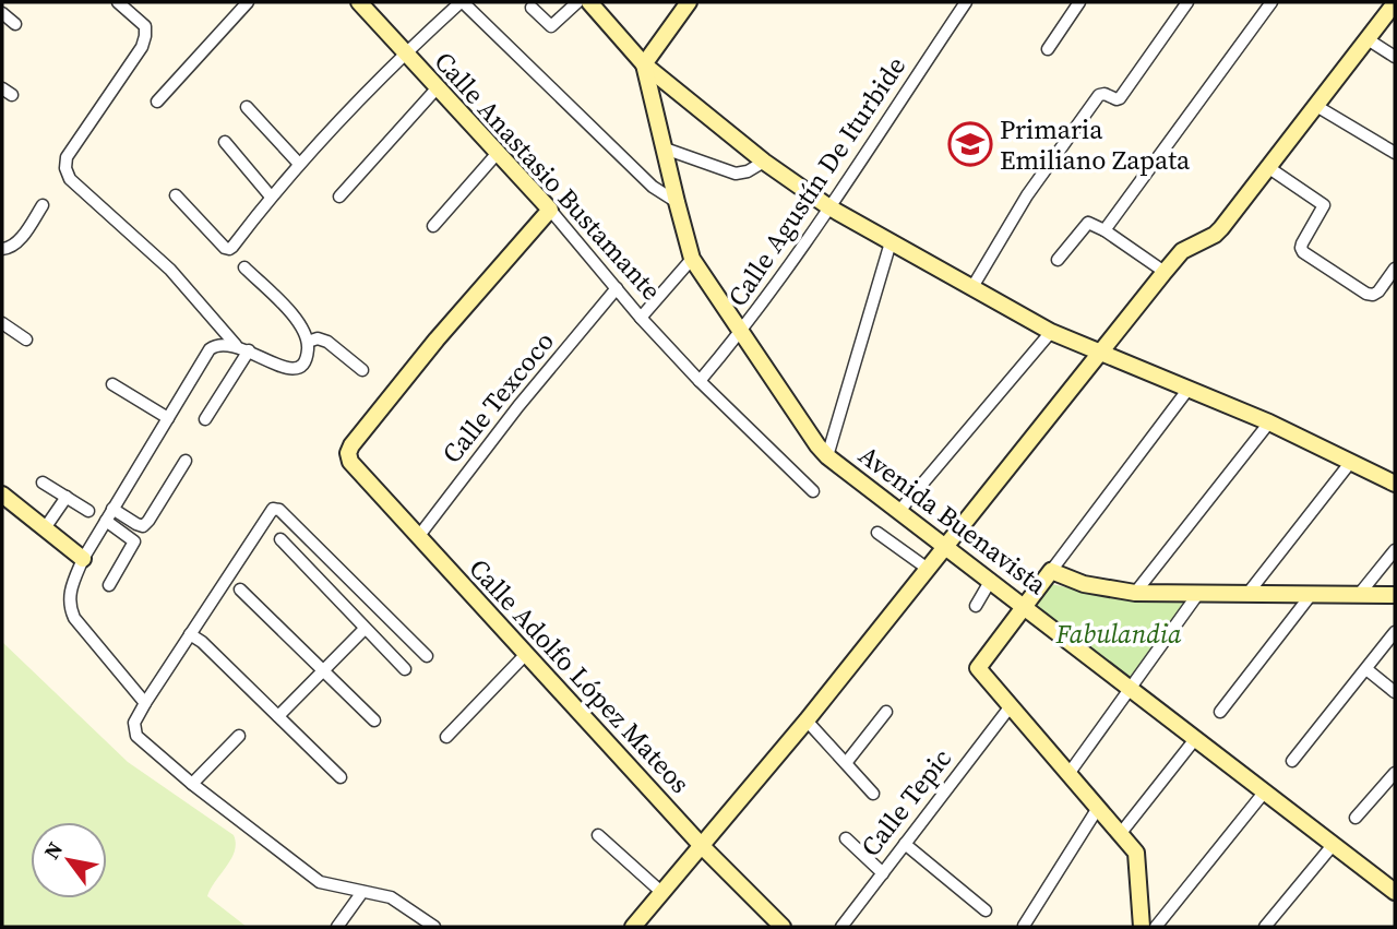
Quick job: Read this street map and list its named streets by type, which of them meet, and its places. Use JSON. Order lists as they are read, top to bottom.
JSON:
{
  "streets": {
    "main road": ["Calle Anastasio Bustamante", "Avenida Buenavista", "Calle Adolfo López Mateos"],
    "street": ["Calle Agustín De Iturbide", "Calle Texcoco", "Calle Tepic"]
  },
  "crossings": [
    ["Calle Anastasio Bustamante", "Calle Agustín De Iturbide"],
    ["Calle Anastasio Bustamante", "Calle Texcoco"],
    ["Calle Anastasio Bustamante", "Calle Adolfo López Mateos"],
    ["Calle Agustín De Iturbide", "Avenida Buenavista"],
    ["Calle Texcoco", "Calle Adolfo López Mateos"]
  ],
  "parks": ["Fabulandia"],
  "places": {
    "school or university": ["Primaria Emiliano Zapata"]
  },
  "north": "top left"
}
